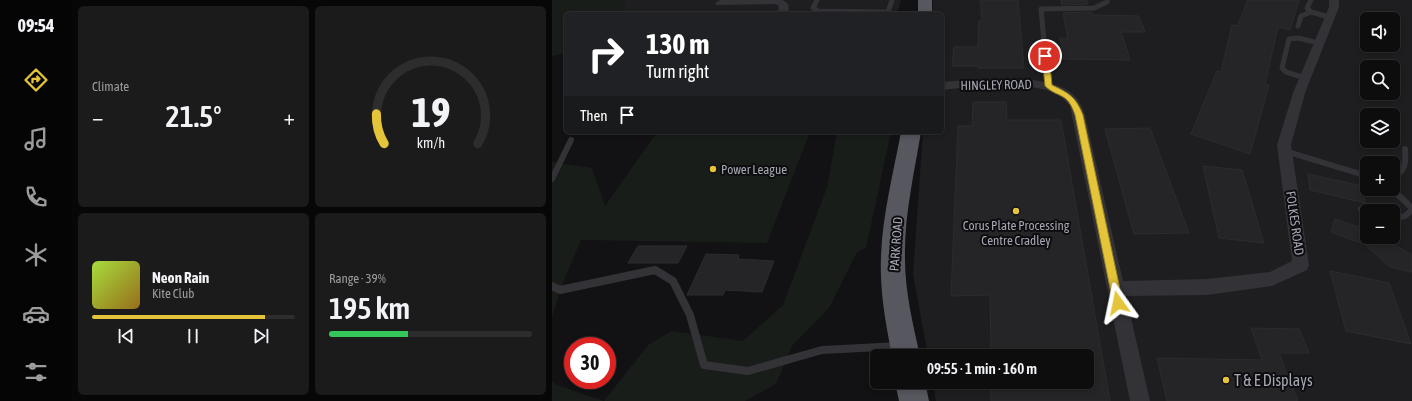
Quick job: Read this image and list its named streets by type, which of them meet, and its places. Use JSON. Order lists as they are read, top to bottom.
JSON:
{
  "streets": {
    "highway": ["PARK ROAD"],
    "street": ["HINGLEY ROAD", "FOLKES ROAD"]
  },
  "crossings": [
    ["HINGLEY ROAD", "FOLKES ROAD"]
  ],
  "places": ["Power League", "Corus Plate Processing Centre Cradley", "T & E Displays"],
  "page": {
    "tabs": "09:54",
    "tile": [
      "Climate",
      ["Range · 39%", "195 km"]
    ],
    "map_buttons": ["+", "−"],
    "turn": ["130 m", "Turn right"],
    "then": "Then",
    "heat": ["−", "21.5°", "+"],
    "song": ["Neon Rain", "Kite Club"],
    "limit": "30",
    "trip": "09:55 · 1 min · 160 m",
    "gauge": ["19", "km/h"]
  }
}
